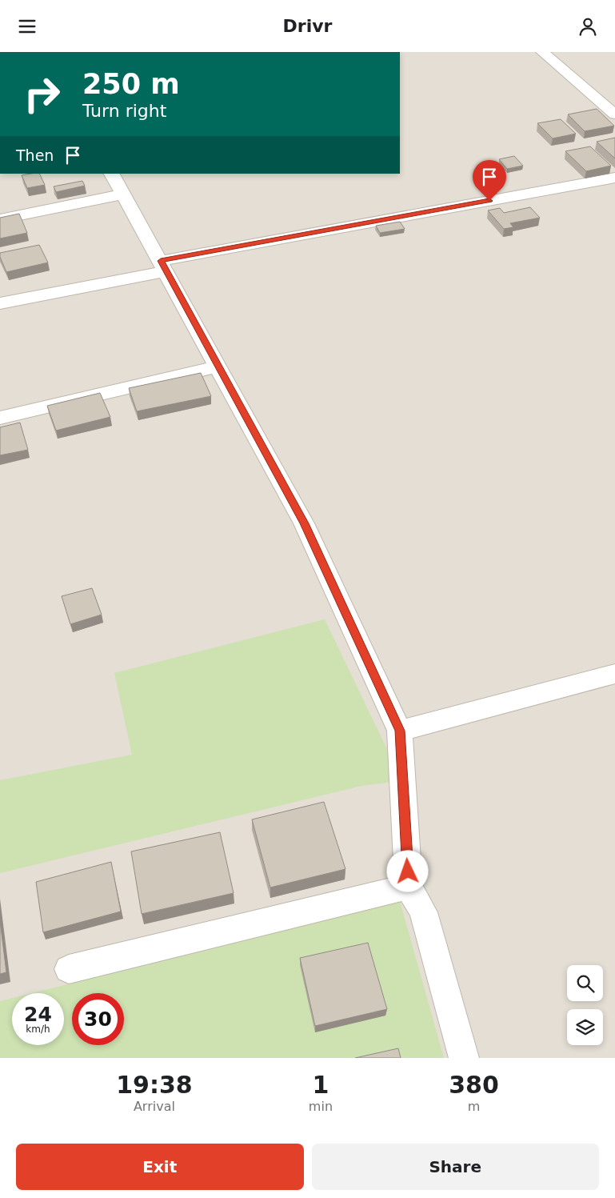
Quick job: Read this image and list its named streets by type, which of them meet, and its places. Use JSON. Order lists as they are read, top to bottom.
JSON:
{
  "page": {
    "header": "Drivr",
    "turn": ["250 m", "Turn right"],
    "then": "Then",
    "speed": "24 km/h",
    "limit": "30",
    "eta": [
      "19:38",
      "Arrival",
      "1",
      "min",
      "380",
      "m"
    ],
    "buttons": ["Exit", "Share"]
  }
}
